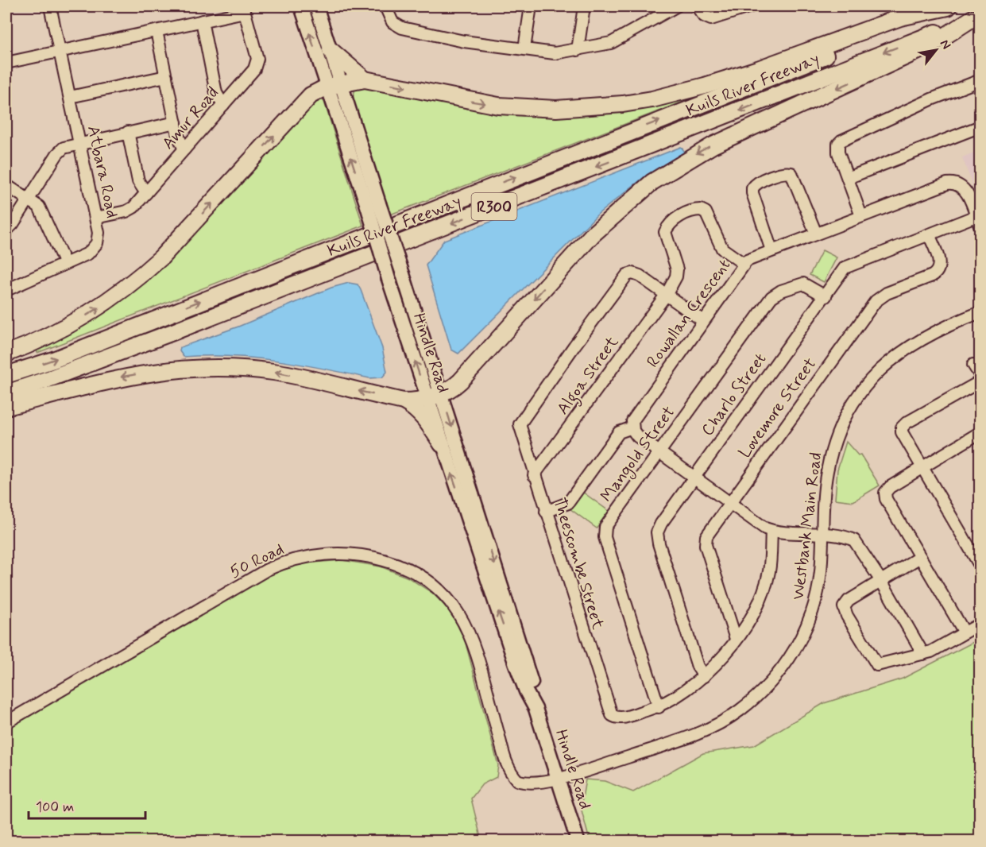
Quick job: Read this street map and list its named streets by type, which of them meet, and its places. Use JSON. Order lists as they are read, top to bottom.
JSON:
{
  "streets": {
    "highway": ["Kuils River Freeway", "R300"],
    "main road": ["Hindle Road"],
    "street": [
      "Amur Road",
      "Atbara Road",
      "Rowallan Crescent",
      "Algoa Street",
      "Charlo Street",
      "Lovemore Street",
      "Mangold Street",
      "Westbank Main Road",
      "50 Road",
      "Theescombe Street"
    ]
  },
  "crossings": [
    ["Amur Road", "Atbara Road"],
    ["Rowallan Crescent", "Algoa Street"],
    ["Rowallan Crescent", "Charlo Street"],
    ["Rowallan Crescent", "Theescombe Street"],
    ["Hindle Road", "Westbank Main Road"],
    ["Hindle Road", "50 Road"],
    ["Algoa Street", "Theescombe Street"],
    ["Charlo Street", "Lovemore Street"],
    ["Charlo Street", "Mangold Street"],
    ["Charlo Street", "Theescombe Street"],
    ["Lovemore Street", "Theescombe Street"],
    ["Mangold Street", "Theescombe Street"],
    ["Westbank Main Road", "50 Road"]
  ],
  "scale_bar": "100 m",
  "north": "top right"
}
